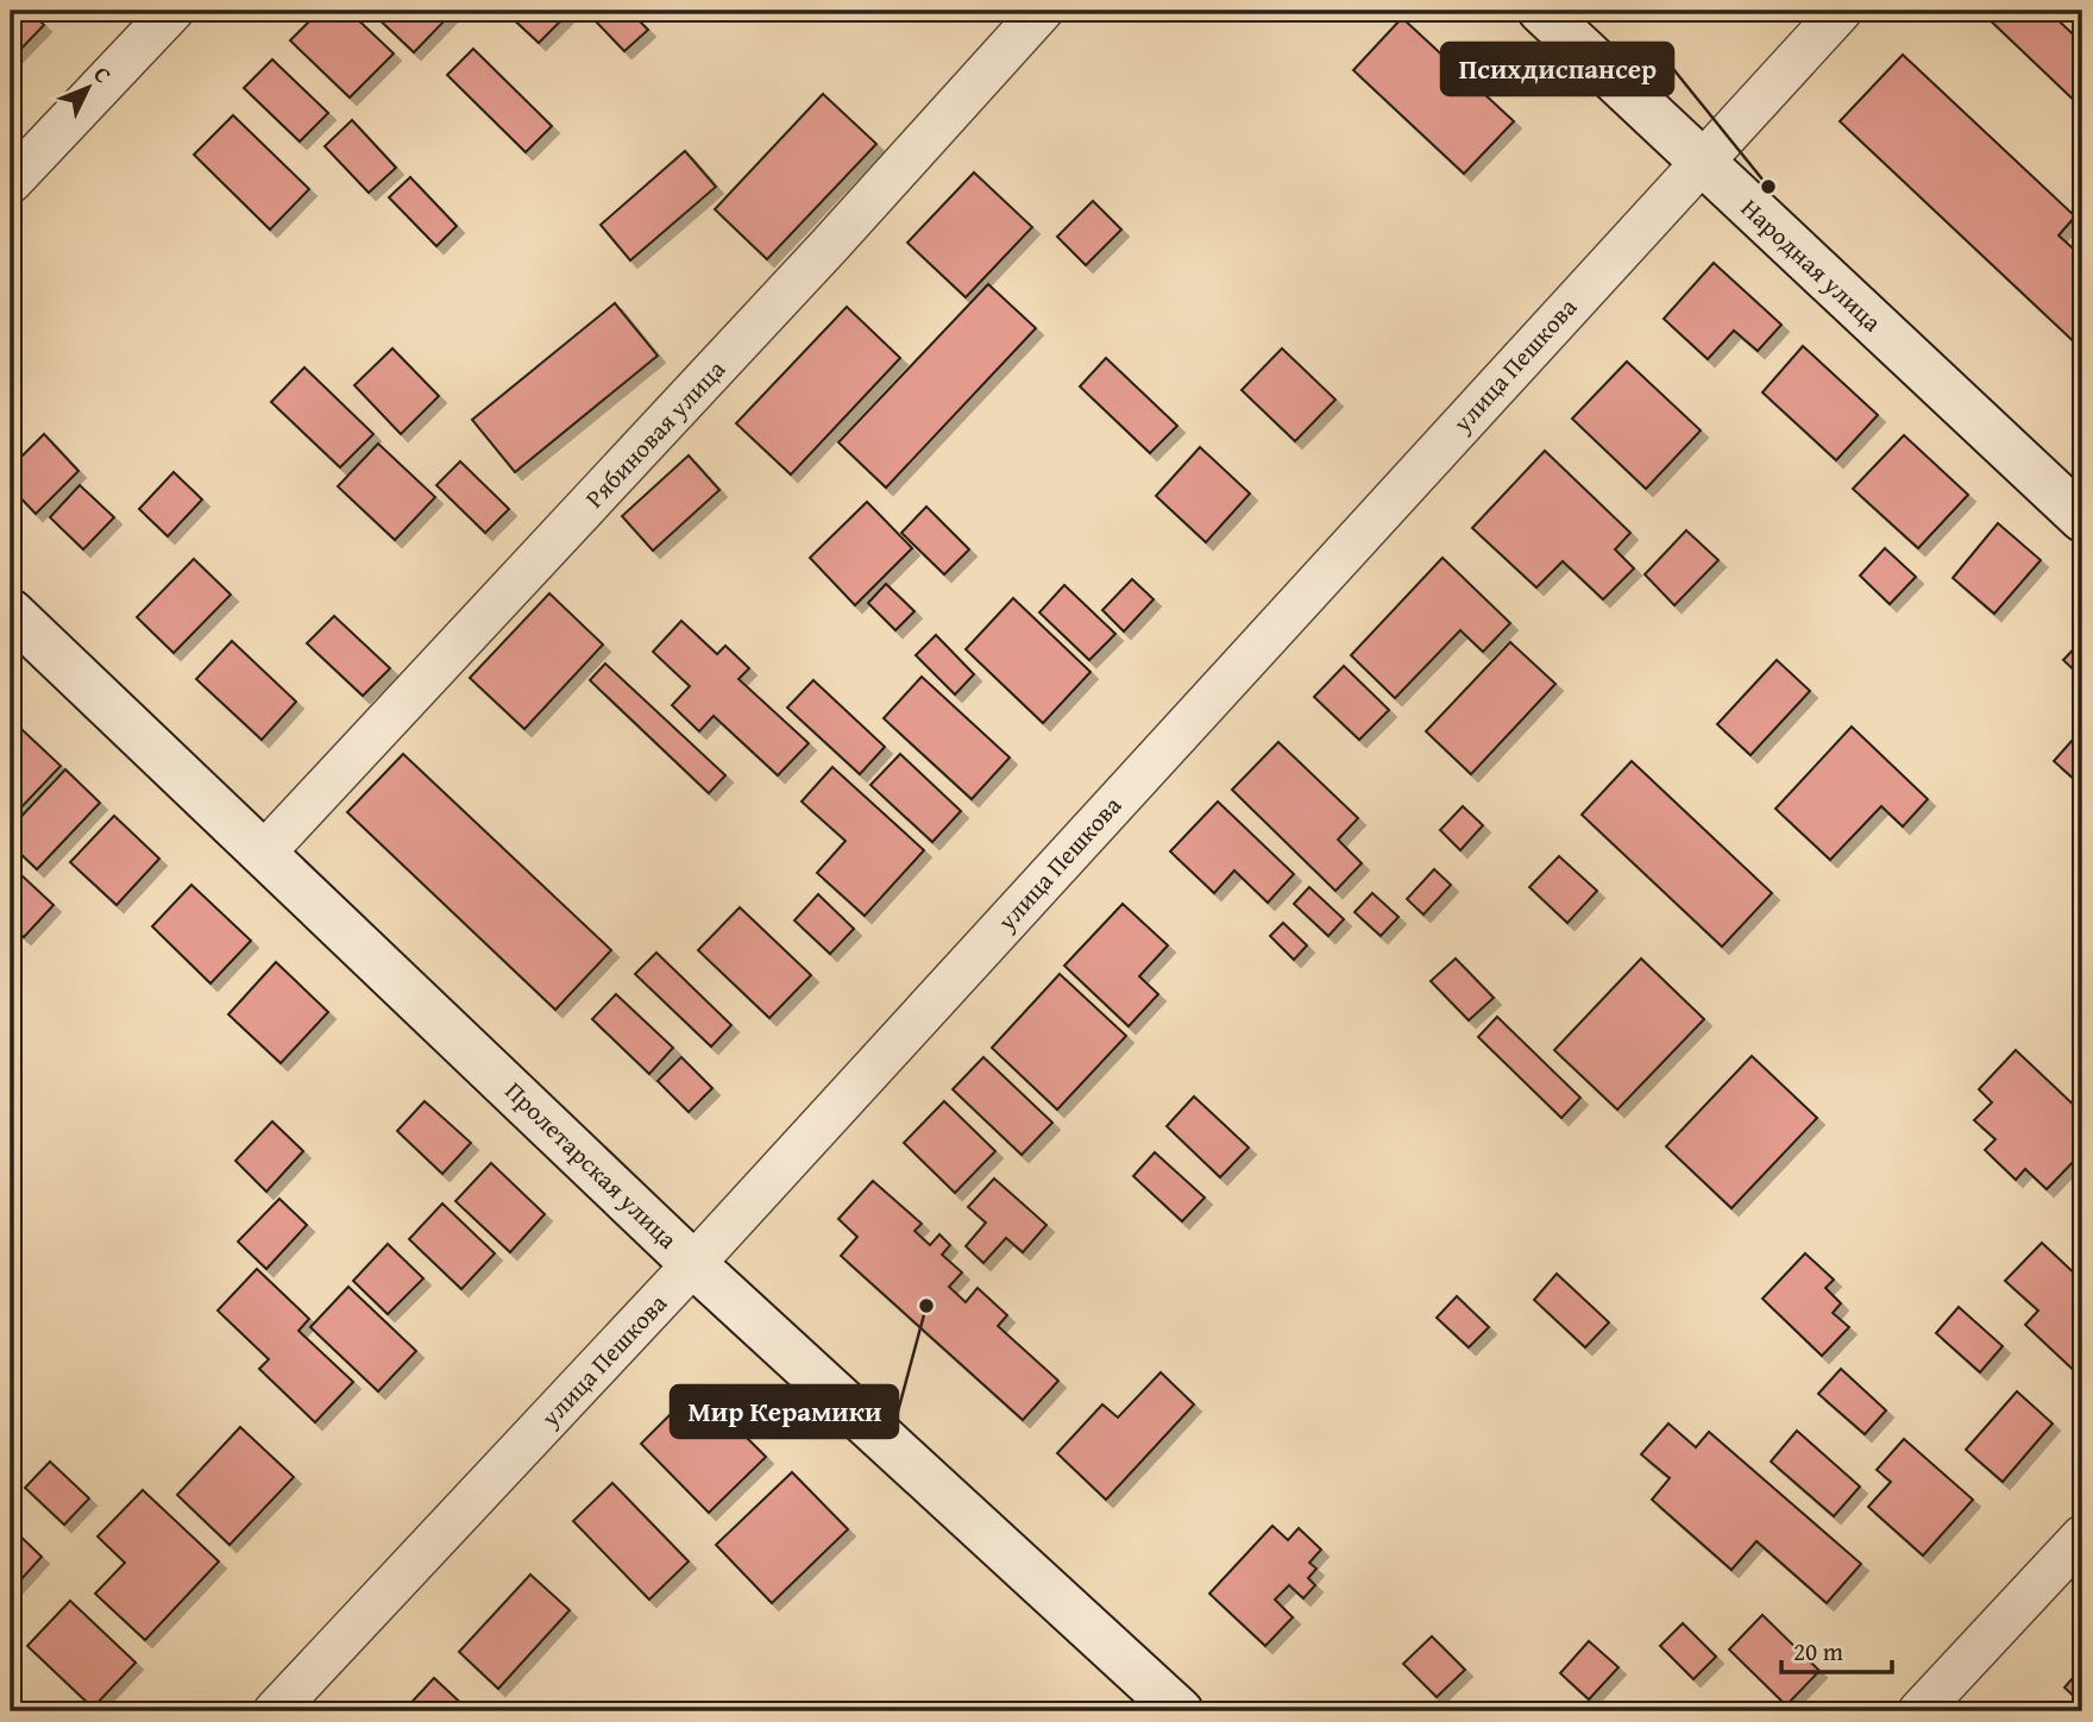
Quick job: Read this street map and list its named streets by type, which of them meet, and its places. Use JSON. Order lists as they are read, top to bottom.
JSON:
{
  "streets": {
    "street": [
      "Народная улица",
      "улица Пешкова",
      "Рябиновая улица",
      "Пролетарская улица"
    ]
  },
  "crossings": [
    ["Народная улица", "улица Пешкова"],
    ["улица Пешкова", "Пролетарская улица"],
    ["Рябиновая улица", "Пролетарская улица"]
  ],
  "places": ["Психдиспансер", "Мир Керамики"],
  "scale_bar": "20 m",
  "north": "top right"
}
